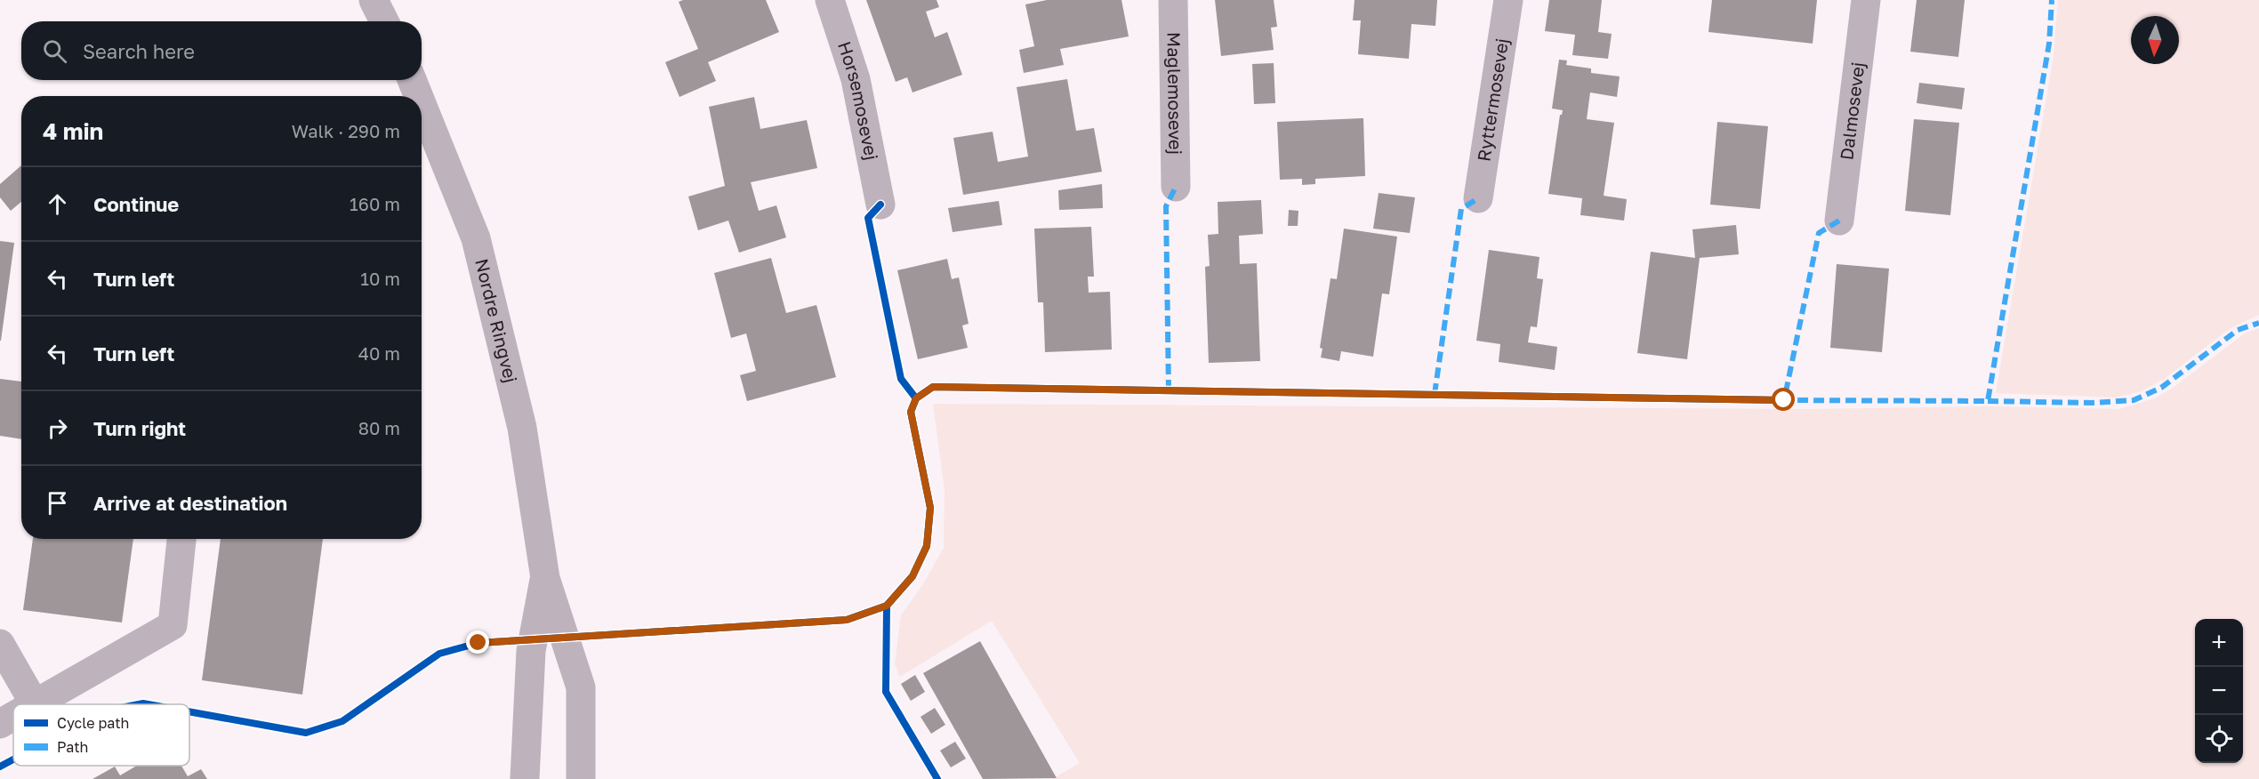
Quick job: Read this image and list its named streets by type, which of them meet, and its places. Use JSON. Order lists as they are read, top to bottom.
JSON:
{
  "streets": {
    "street": [
      "Maglemosevej",
      "Ryttermosevej",
      "Horsemosevej",
      "Dalmosevej",
      "Nordre Ringvej"
    ]
  },
  "legend": ["Cycle path", "Path"],
  "north": "bottom",
  "page": {
    "search": "Search here",
    "heading": ["4 min", "Walk · 290 m"],
    "list": [
      ["Continue", "160 m"],
      ["Turn left", "10 m"],
      ["Turn left", "40 m"],
      ["Turn right", "80 m"],
      "Arrive at destination"
    ],
    "map_buttons": ["+", "−"]
  }
}
